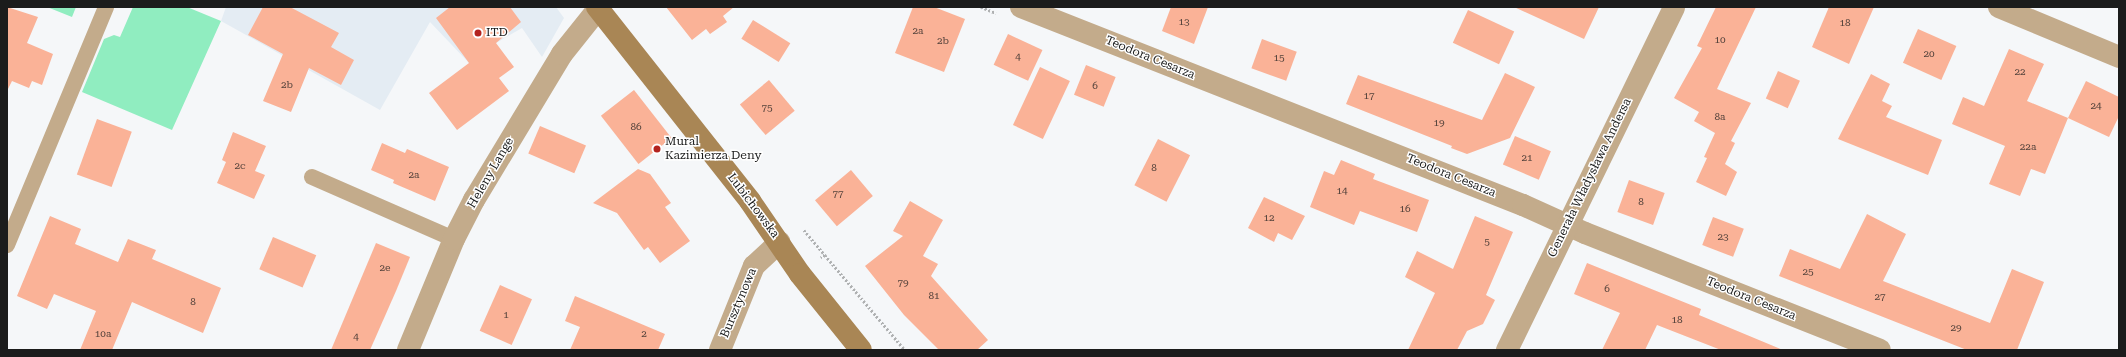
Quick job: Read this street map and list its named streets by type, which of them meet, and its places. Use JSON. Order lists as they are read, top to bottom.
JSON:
{
  "streets": {
    "street": [
      "Teodora Cesarza",
      "Heleny Lange",
      "Generała Władysława Andersa",
      "Lubichowska",
      "Bursztynowa"
    ]
  },
  "crossings": [
    ["Teodora Cesarza", "Generała Władysława Andersa"],
    ["Heleny Lange", "Lubichowska"],
    ["Lubichowska", "Bursztynowa"]
  ],
  "places": ["ITD", "Mural Kazimierza Deny"],
  "house_numbers": [
    "13",
    "18",
    "2a",
    "10",
    "2b",
    "20",
    "4",
    "15",
    "22",
    "2b",
    "6",
    "17",
    "24",
    "75",
    "8a",
    "19",
    "86",
    "22a",
    "21",
    "2c",
    "8",
    "2a",
    "14",
    "77",
    "8",
    "16",
    "12",
    "23",
    "5",
    "2e",
    "25",
    "79",
    "6",
    "81",
    "27",
    "8",
    "1",
    "18",
    "29",
    "10a",
    "2",
    "4"
  ]
}
